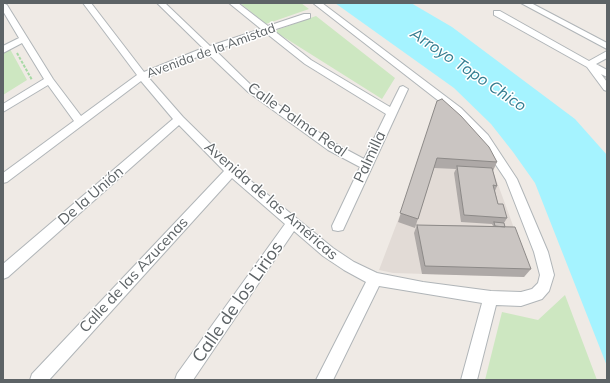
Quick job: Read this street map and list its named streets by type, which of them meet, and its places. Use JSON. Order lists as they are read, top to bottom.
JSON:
{
  "streets": {
    "street": [
      "Avenida de la Amistad",
      "Calle Palma Real",
      "Palmilla",
      "De la Unión",
      "Avenida de las Américas",
      "Calle de las Azucenas",
      "Calle de los Lirios"
    ]
  },
  "crossings": [
    ["Avenida de la Amistad", "Calle Palma Real"],
    ["Avenida de la Amistad", "Avenida de las Américas"],
    ["Calle Palma Real", "Palmilla"],
    ["De la Unión", "Avenida de las Américas"],
    ["Avenida de las Américas", "Calle de las Azucenas"],
    ["Avenida de las Américas", "Calle de los Lirios"]
  ],
  "water": ["Arroyo Topo Chico"]
}
